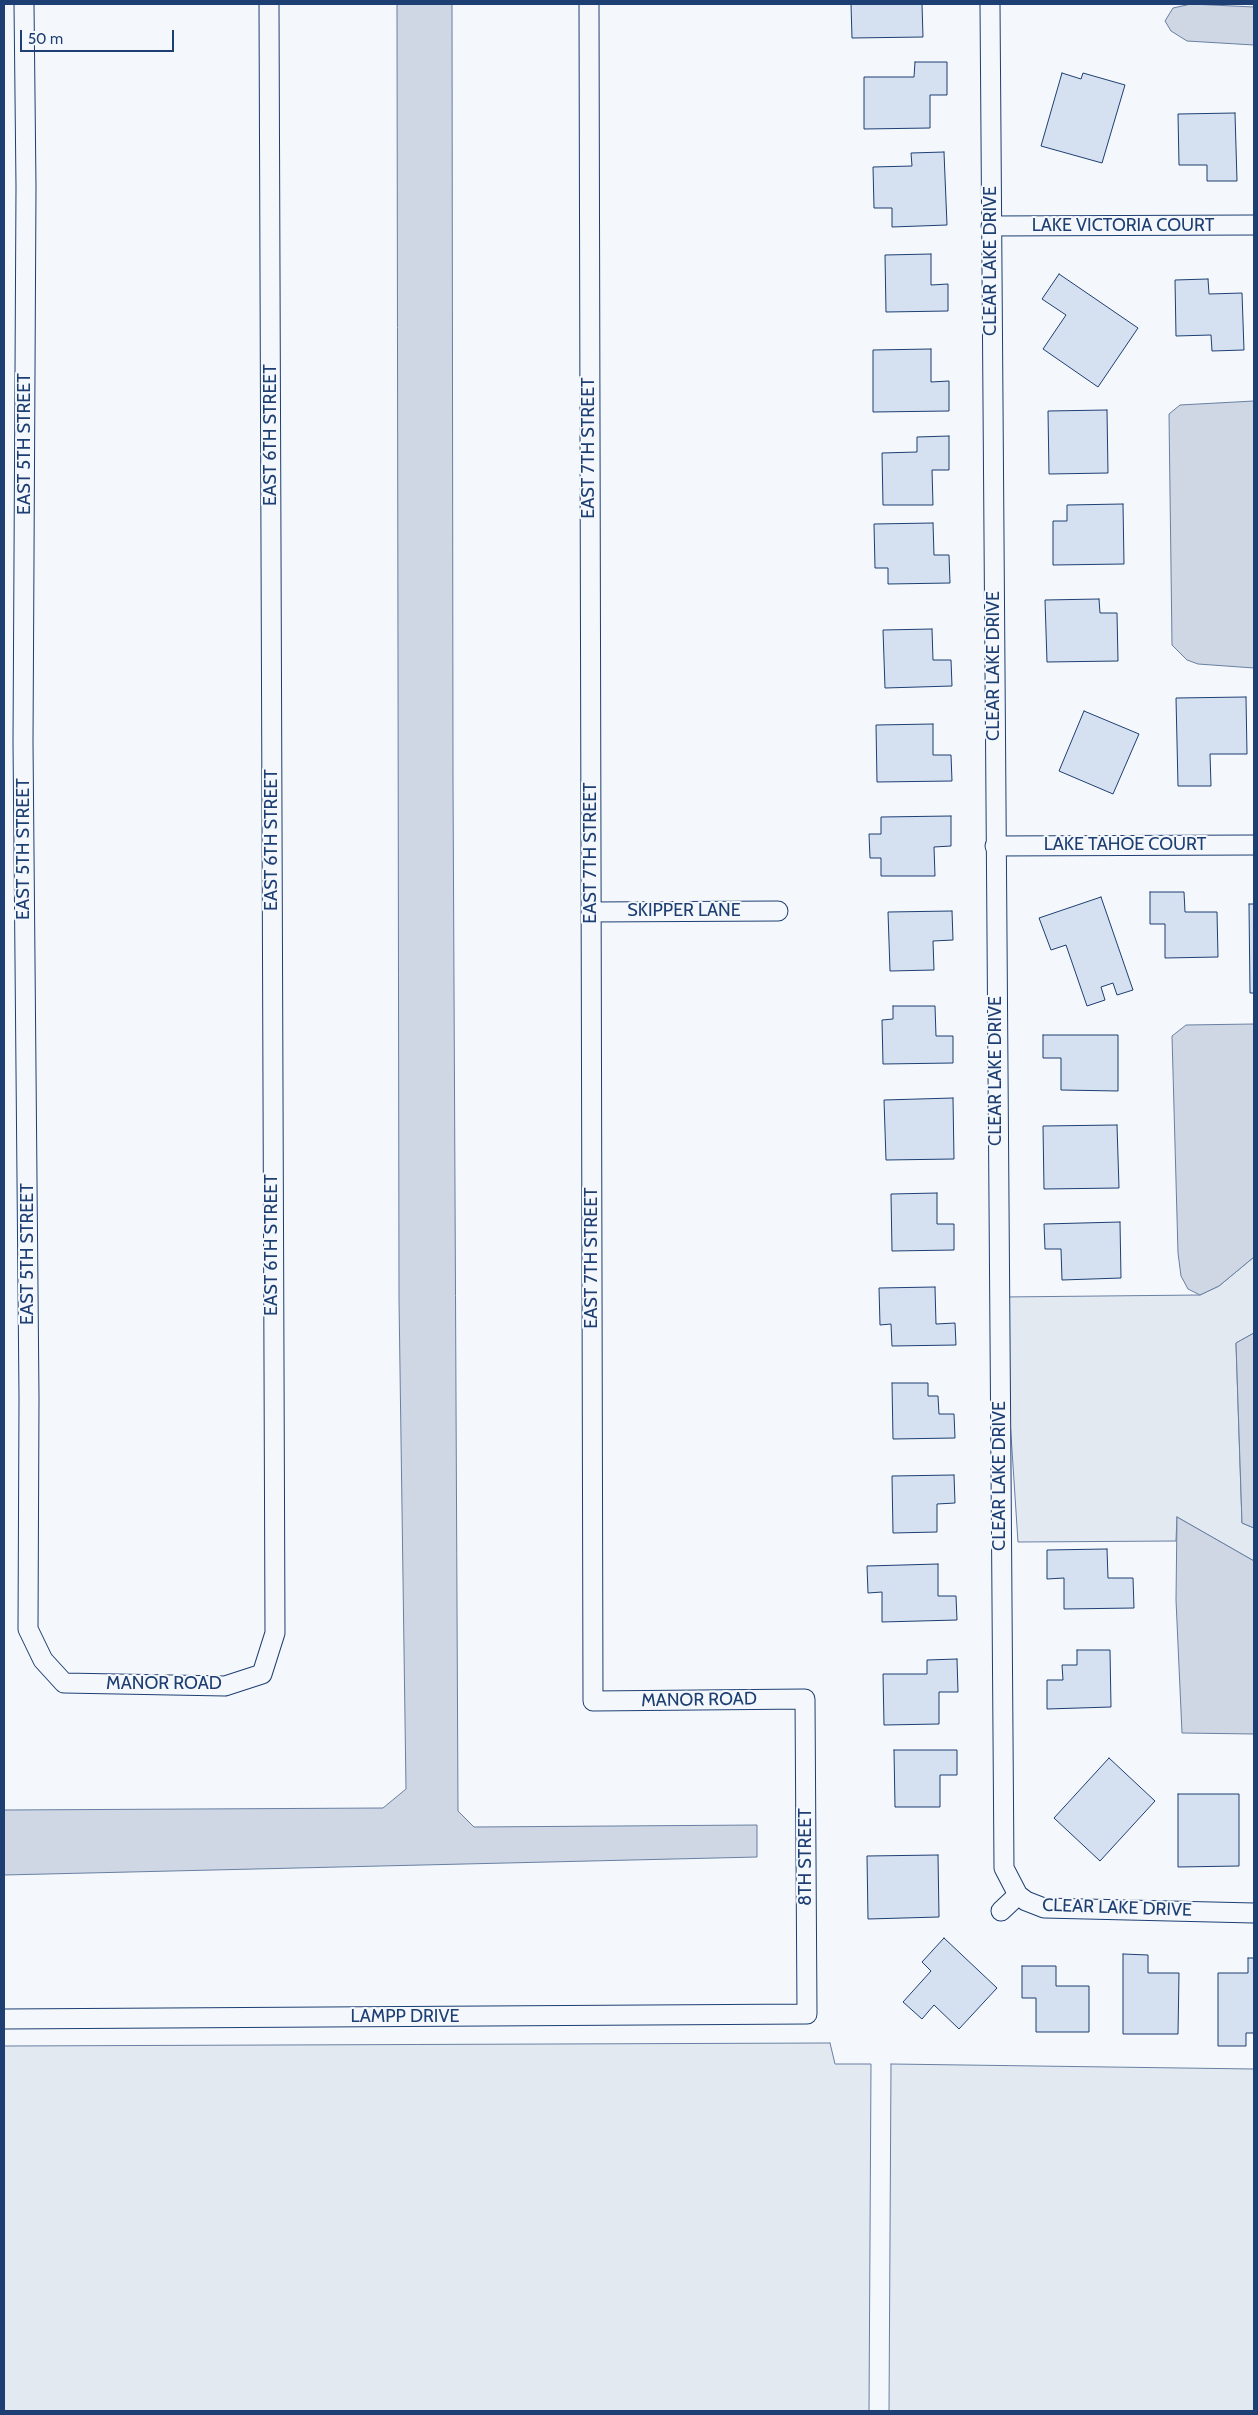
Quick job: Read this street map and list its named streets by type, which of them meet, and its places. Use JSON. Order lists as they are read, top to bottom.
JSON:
{
  "streets": {
    "street": [
      "LAKE VICTORIA COURT",
      "CLEAR LAKE DRIVE",
      "EAST 6TH STREET",
      "EAST 5TH STREET",
      "EAST 7TH STREET",
      "LAKE TAHOE COURT",
      "SKIPPER LANE",
      "MANOR ROAD",
      "8TH STREET",
      "LAMPP DRIVE"
    ]
  },
  "crossings": [
    ["LAKE VICTORIA COURT", "CLEAR LAKE DRIVE"],
    ["CLEAR LAKE DRIVE", "LAKE TAHOE COURT"],
    ["EAST 6TH STREET", "MANOR ROAD"],
    ["EAST 5TH STREET", "MANOR ROAD"],
    ["EAST 7TH STREET", "SKIPPER LANE"],
    ["EAST 7TH STREET", "MANOR ROAD"],
    ["MANOR ROAD", "8TH STREET"],
    ["8TH STREET", "LAMPP DRIVE"]
  ],
  "scale_bar": "50 m"
}
